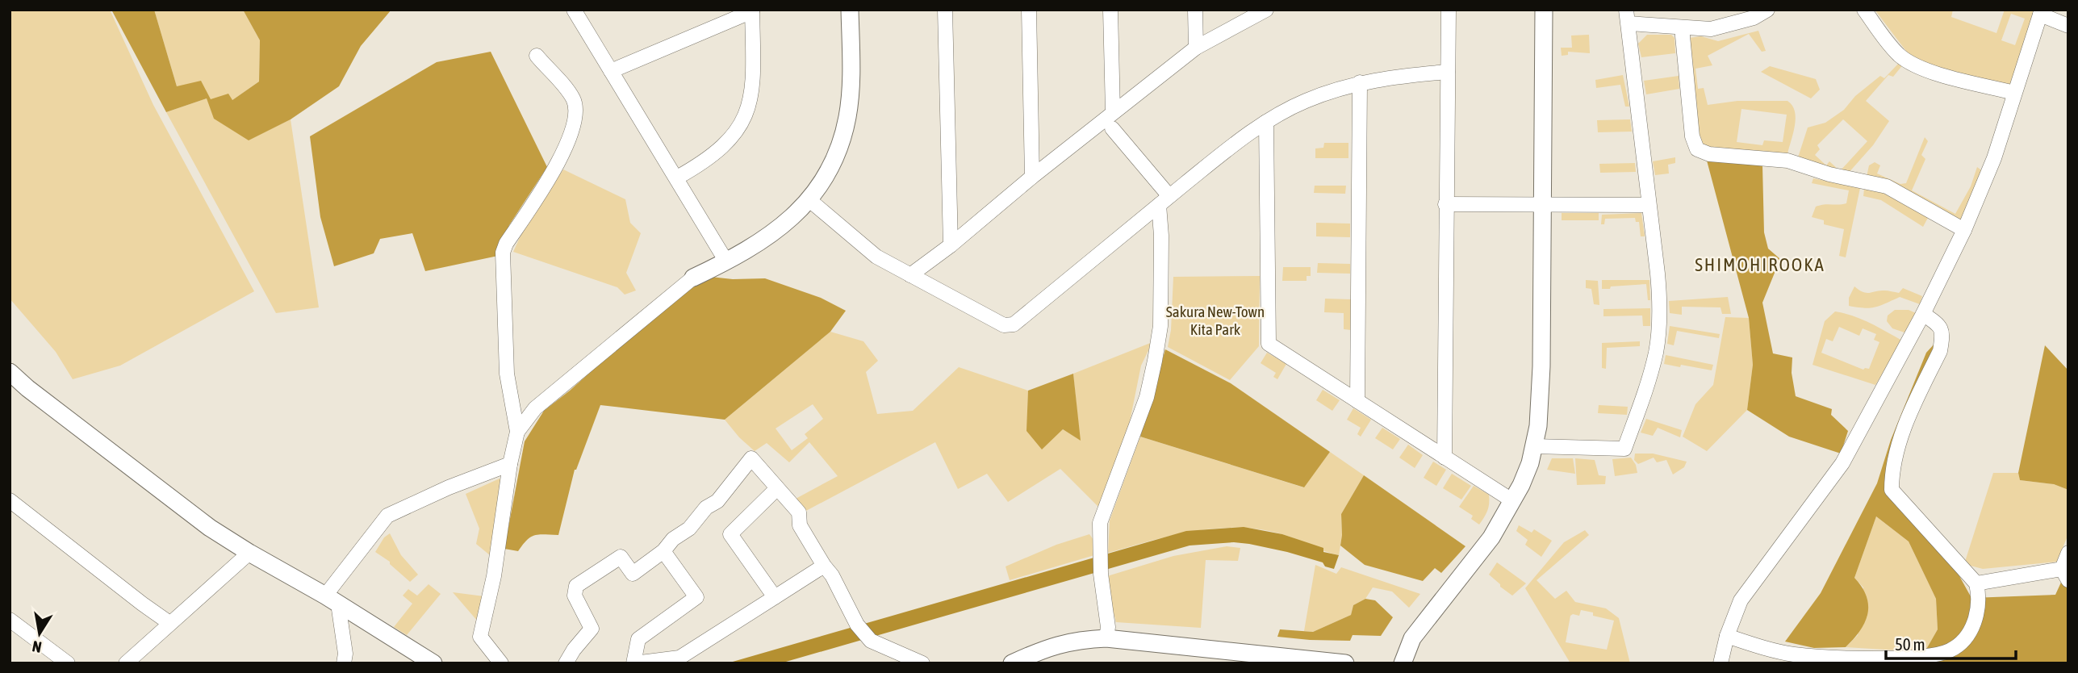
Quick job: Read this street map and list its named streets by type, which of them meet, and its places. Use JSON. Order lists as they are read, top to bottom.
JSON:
{
  "districts": ["SHIMOHIROOKA"],
  "parks": ["Sakura New-Town Kita Park"],
  "scale_bar": "50 m",
  "north": "bottom"
}
